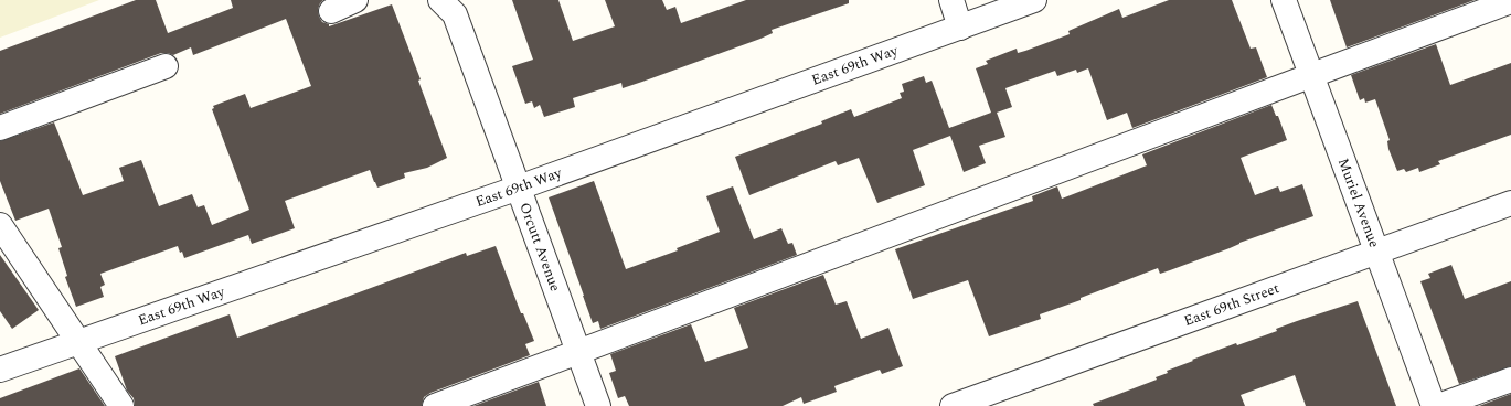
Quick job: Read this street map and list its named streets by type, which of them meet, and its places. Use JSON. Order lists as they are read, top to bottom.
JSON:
{
  "streets": {
    "street": [
      "East 69th Way",
      "Muriel Avenue",
      "Orcutt Avenue",
      "East 69th Street"
    ]
  },
  "crossings": [
    ["East 69th Way", "Orcutt Avenue"],
    ["Muriel Avenue", "East 69th Street"]
  ]
}
